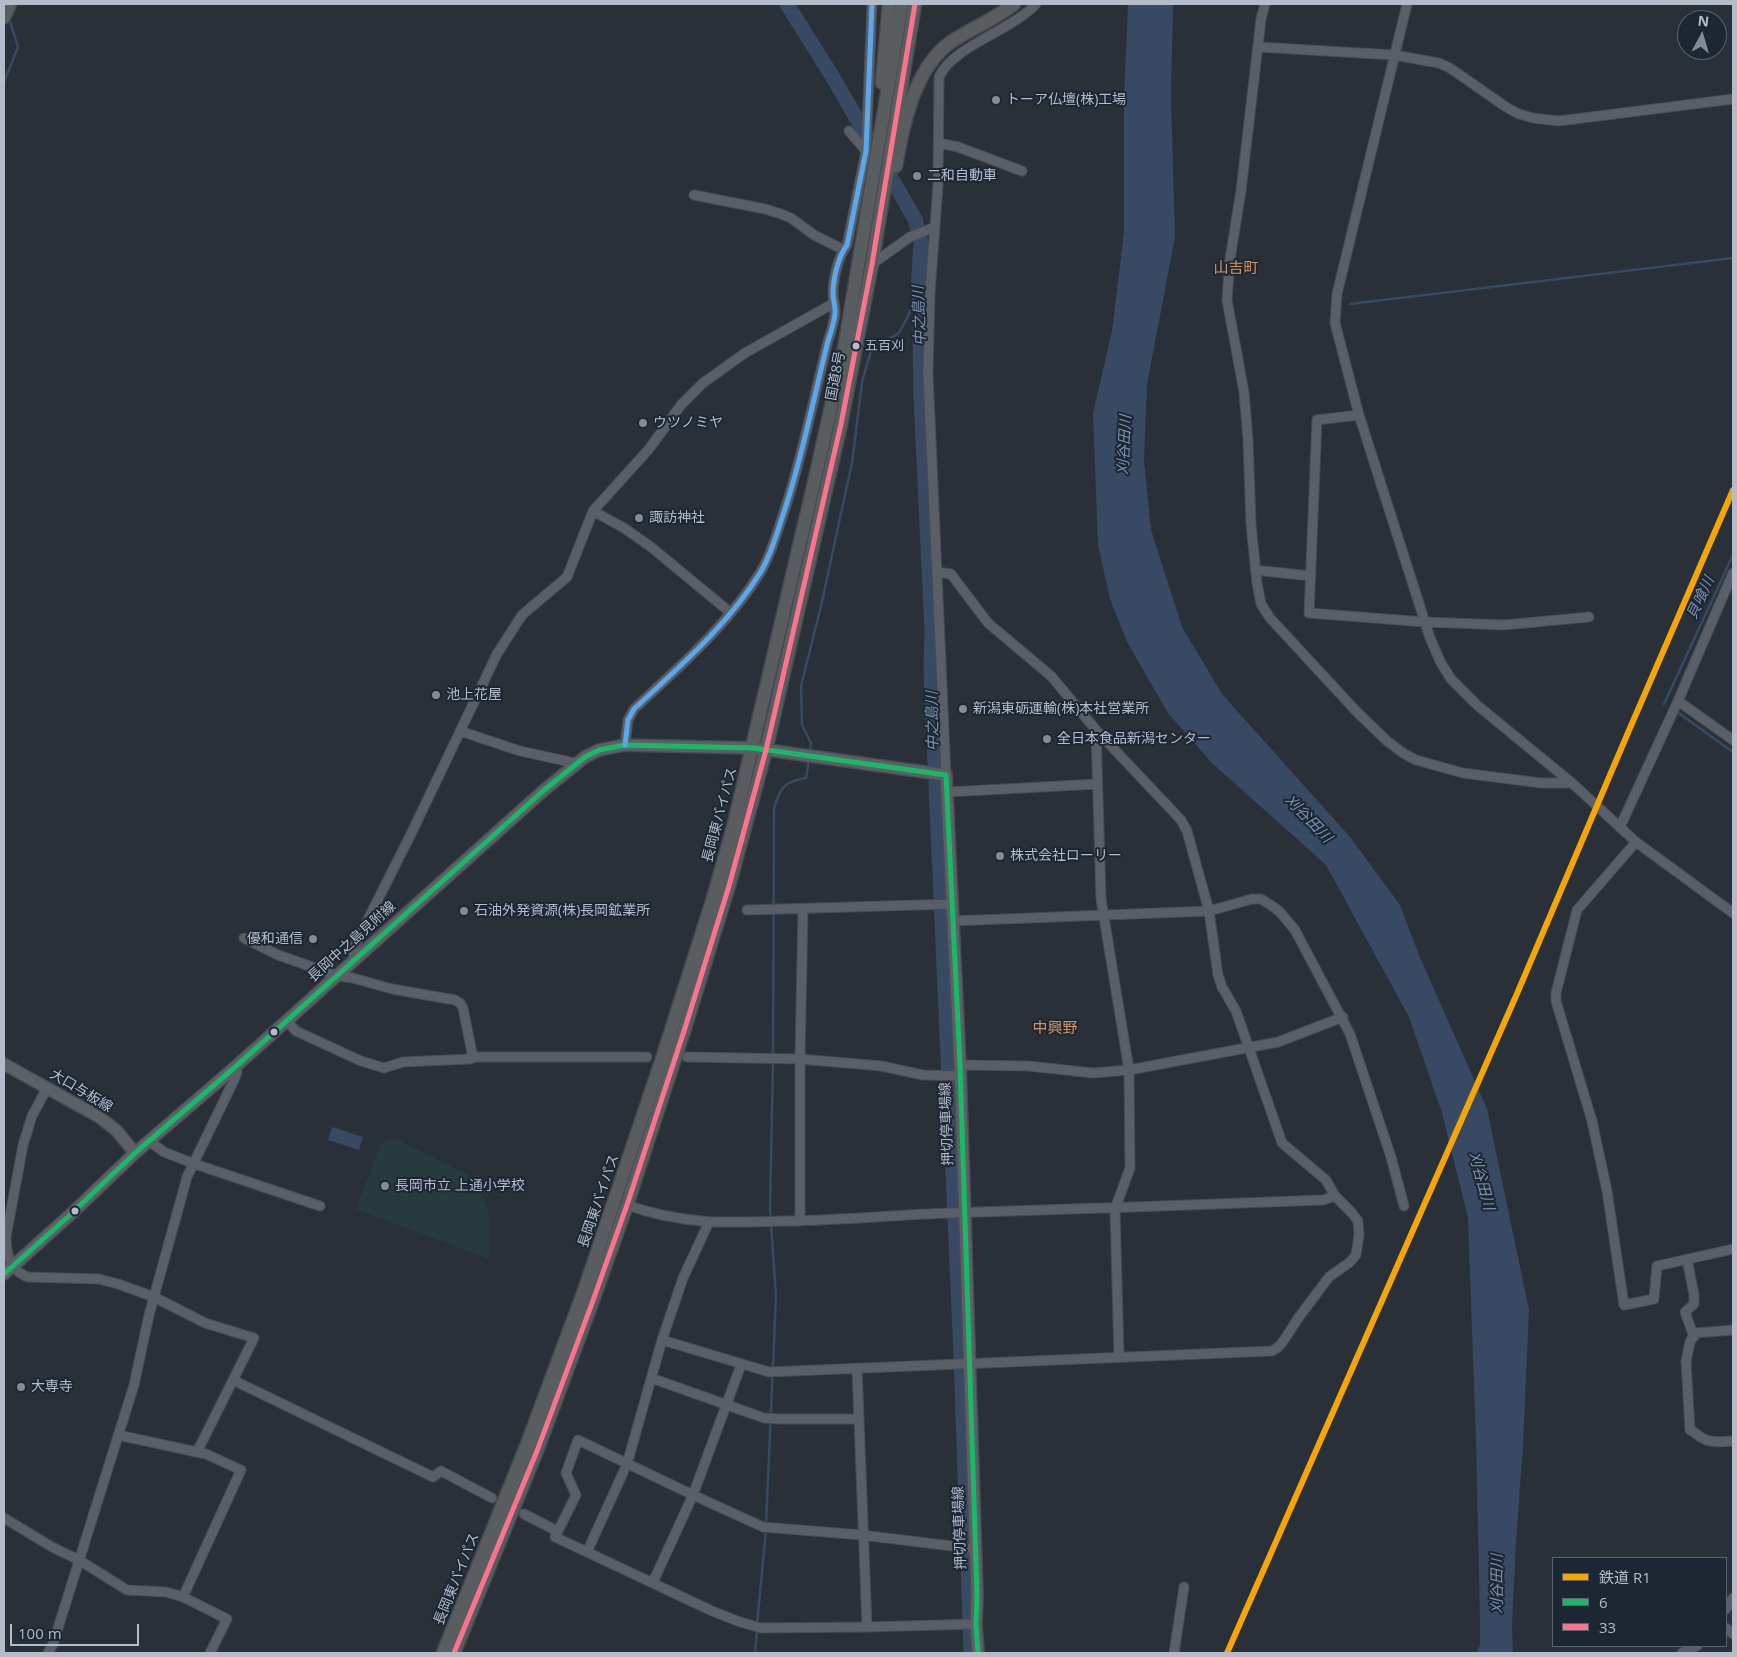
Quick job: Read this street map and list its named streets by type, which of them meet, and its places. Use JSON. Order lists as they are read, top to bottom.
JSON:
{
  "streets": {
    "highway": ["国道8号", "長岡東バイパス"],
    "main road": ["長岡中之島見附線", "大口与板線", "押切停車場線"]
  },
  "crossings": [
    ["国道8号", "長岡東バイパス"],
    ["国道8号", "長岡中之島見附線"],
    ["長岡東バイパス", "長岡中之島見附線"],
    ["長岡中之島見附線", "大口与板線"]
  ],
  "districts": ["山吉町", "中興野"],
  "water": ["中之島川", "刈谷田川", "貝喰川"],
  "places": [
    "トーア仏壇(株)工場",
    "二和自動車",
    "五百刈",
    "ウツノミヤ",
    "諏訪神社",
    "池上花屋",
    "新潟東砺運輸(株)本社営業所",
    "全日本食品新潟センター",
    "株式会社ローリー",
    "石油外発資源(株)長岡鉱業所",
    "優和通信",
    "長岡市立 上通小学校",
    "大専寺"
  ],
  "lines": ["transit line 33", "rail line R1", "transit line 6"],
  "legend": ["鉄道 R1", "6", "33"],
  "scale_bar": "100 m",
  "north": "top"
}
